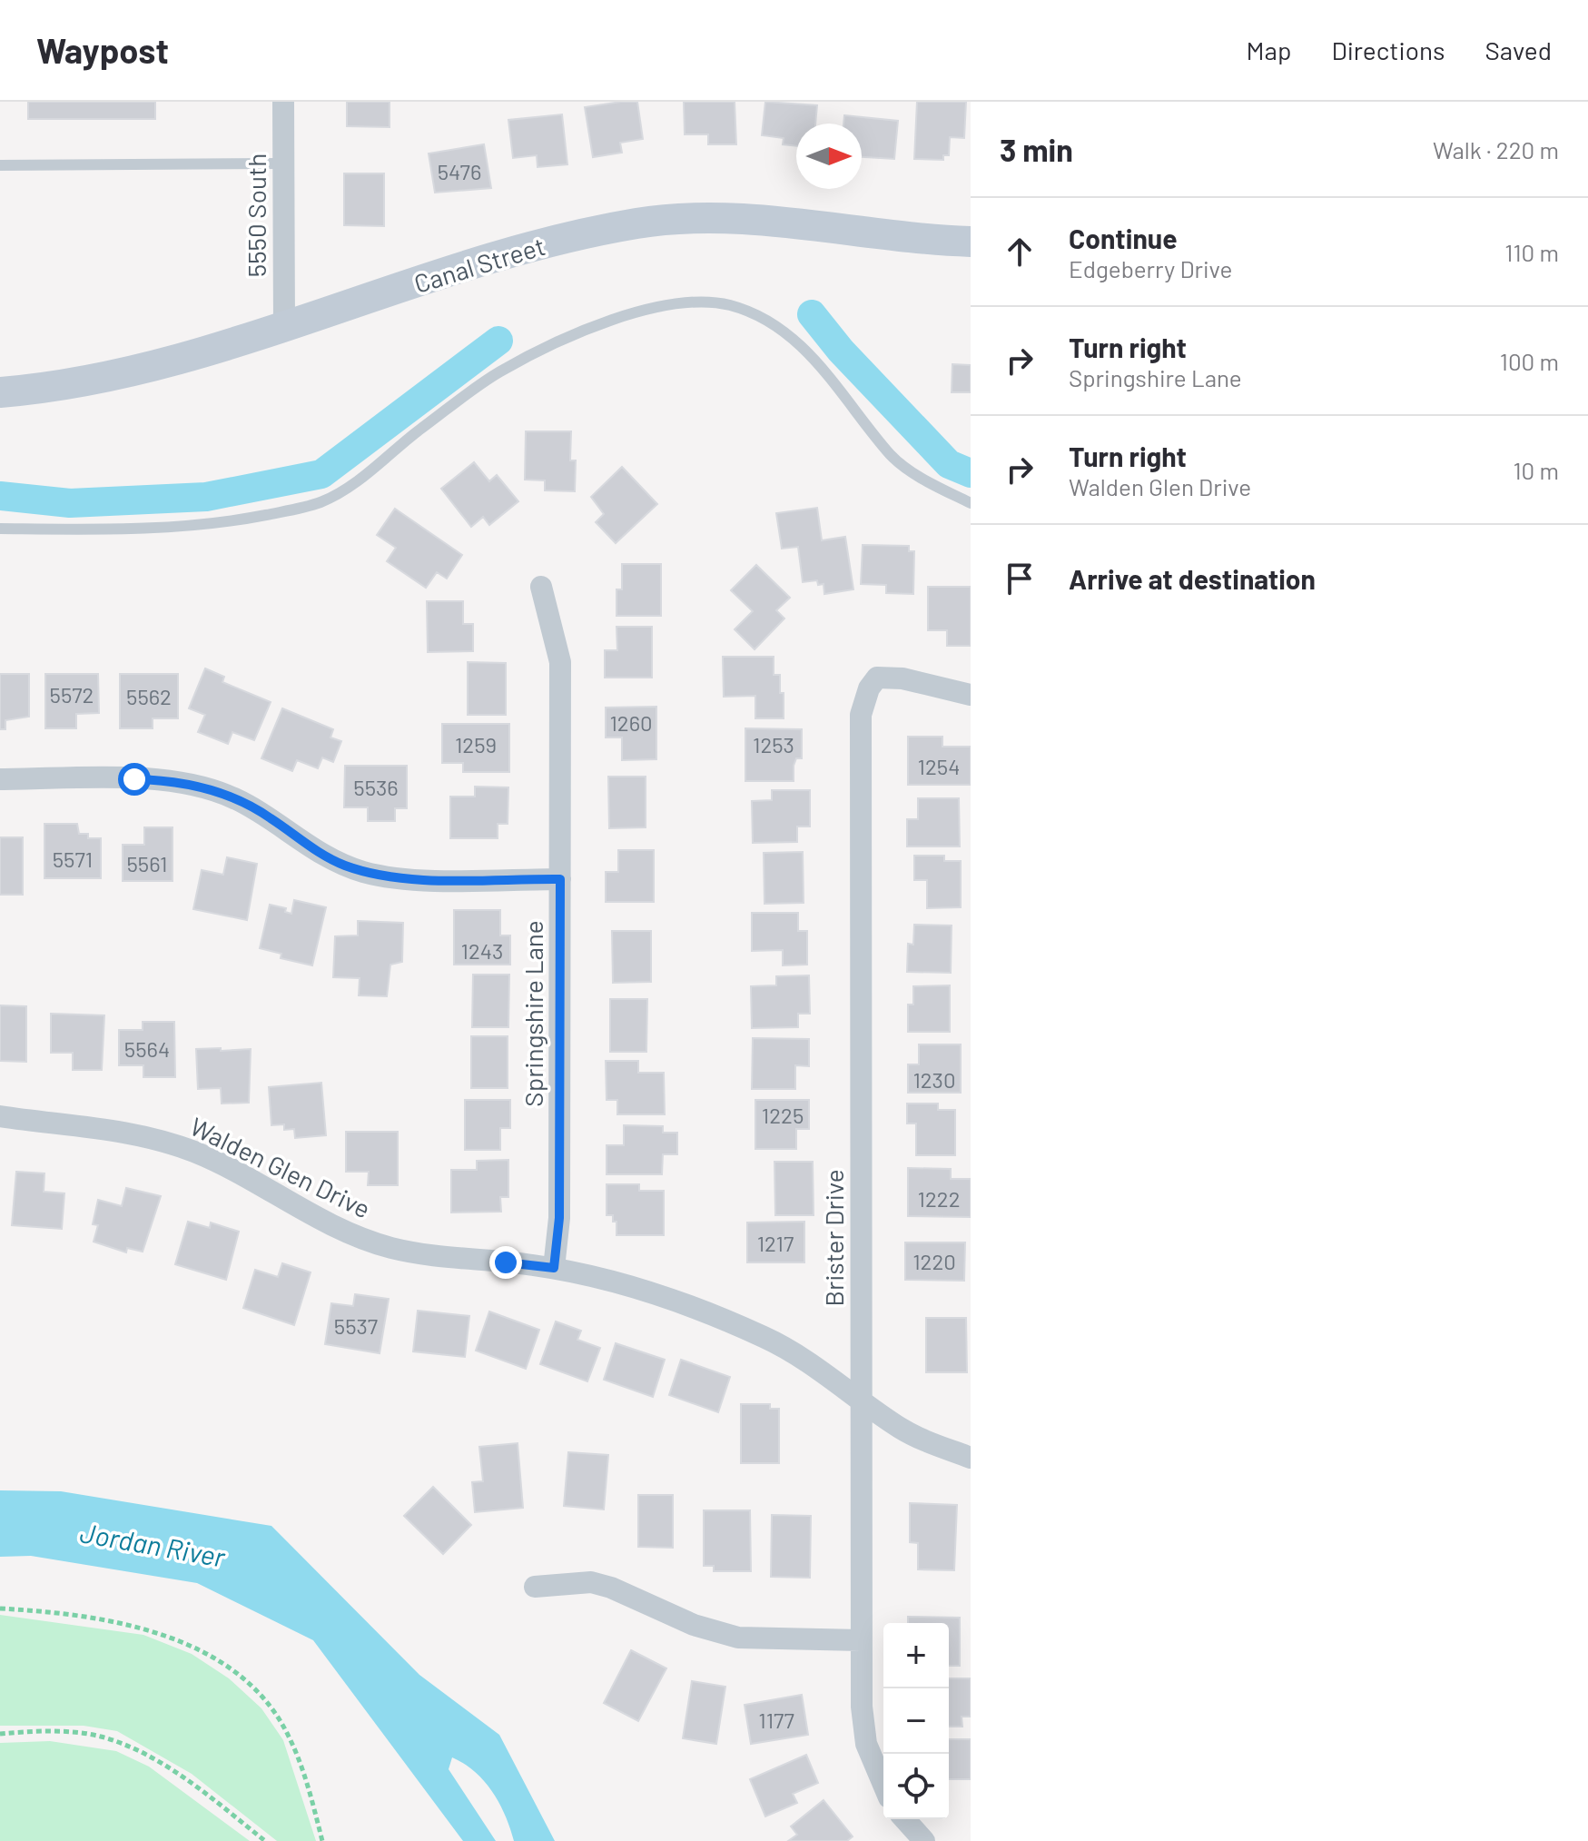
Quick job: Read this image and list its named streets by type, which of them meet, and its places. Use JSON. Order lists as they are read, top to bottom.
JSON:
{
  "streets": {
    "street": [
      "5550 South",
      "Canal Street",
      "Springshire Lane",
      "Walden Glen Drive",
      "Brister Drive"
    ]
  },
  "crossings": [
    ["5550 South", "Canal Street"],
    ["Springshire Lane", "Walden Glen Drive"],
    ["Walden Glen Drive", "Brister Drive"]
  ],
  "water": ["Jordan River"],
  "house_numbers": [
    "5476",
    "5572",
    "5562",
    "1260",
    "1259",
    "1253",
    "1254",
    "5536",
    "5571",
    "5561",
    "1243",
    "5564",
    "1230",
    "1225",
    "1222",
    "1217",
    "1220",
    "5537",
    "1177"
  ],
  "north": "right",
  "page": {
    "header": "Waypost",
    "nav": ["Map", "Directions", "Saved"],
    "heading": ["3 min", "Walk · 220 m"],
    "list": [
      ["Continue", "Edgeberry Drive", "110 m"],
      ["Turn right", "Springshire Lane", "100 m"],
      ["Turn right", "Walden Glen Drive", "10 m"],
      "Arrive at destination"
    ],
    "map_buttons": ["+", "−"]
  }
}
